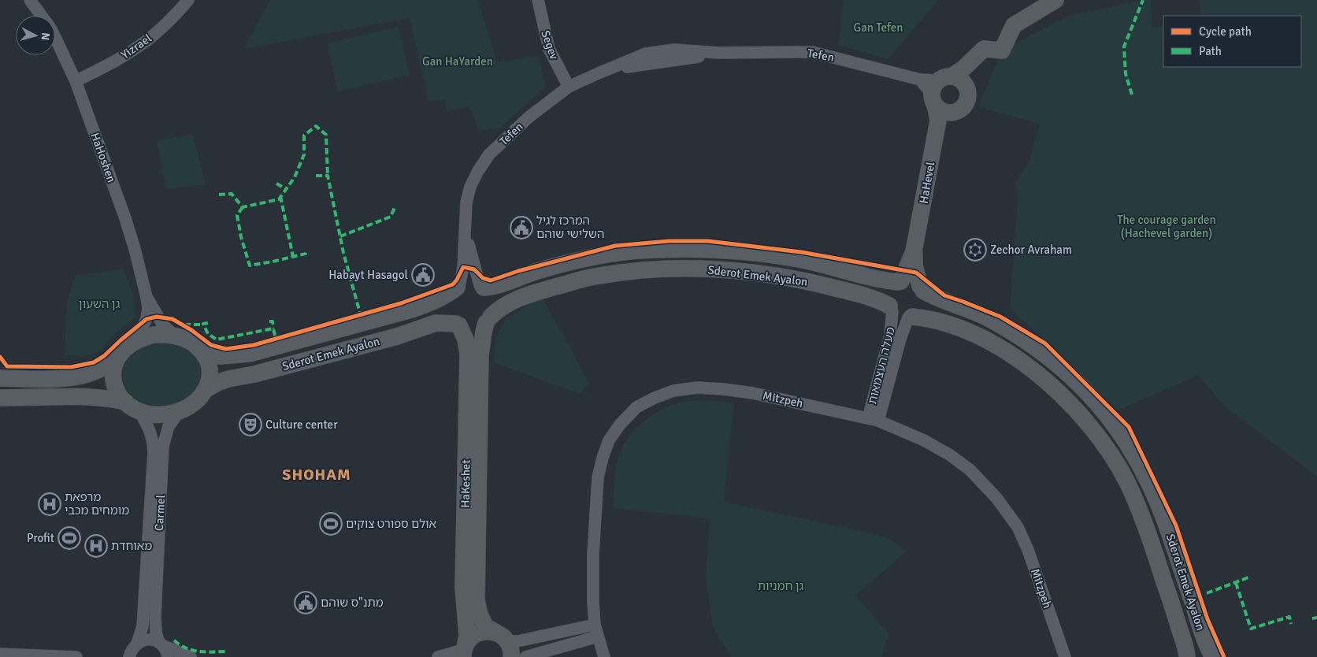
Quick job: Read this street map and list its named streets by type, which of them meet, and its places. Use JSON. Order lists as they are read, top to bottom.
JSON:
{
  "streets": {
    "main road": ["HaHevel", "Sderot Emek Ayalon", "HaKeshet"],
    "street": [
      "Segev",
      "Yizrael",
      "Tefen",
      "HaHoshen",
      "מעלה העצמאות",
      "Mitzpeh",
      "Carmel"
    ]
  },
  "crossings": [
    ["Segev", "Tefen"],
    ["Yizrael", "HaHoshen"],
    ["Tefen", "HaHevel"],
    ["Tefen", "Sderot Emek Ayalon"],
    ["Tefen", "HaKeshet"],
    ["HaHoshen", "Sderot Emek Ayalon"],
    ["HaHoshen", "Carmel"],
    ["HaHevel", "Sderot Emek Ayalon"],
    ["HaHevel", "מעלה העצמאות"],
    ["Sderot Emek Ayalon", "מעלה העצמאות"],
    ["Sderot Emek Ayalon", "HaKeshet"],
    ["Sderot Emek Ayalon", "Carmel"],
    ["מעלה העצמאות", "Mitzpeh"]
  ],
  "districts": ["SHOHAM"],
  "parks": [
    "Gan Tefen",
    "Gan HaYarden",
    "The courage garden (Hachevel garden)",
    "גן השעון",
    "גן חמניות"
  ],
  "places": {
    "public building": ["המרכז לגיל השלישי שוהם", "Habayt Hasagol", "מתנ\"ס שוהם"],
    "synagogue": ["Zechor Avraham"],
    "theatre": ["Culture center"],
    "hospital": ["מרפאת מומחים מכבי", "מאוחדת"],
    "sports": ["אולם ספורט צוקים", "Profit"]
  },
  "legend": ["Cycle path", "Path"],
  "north": "right"
}
